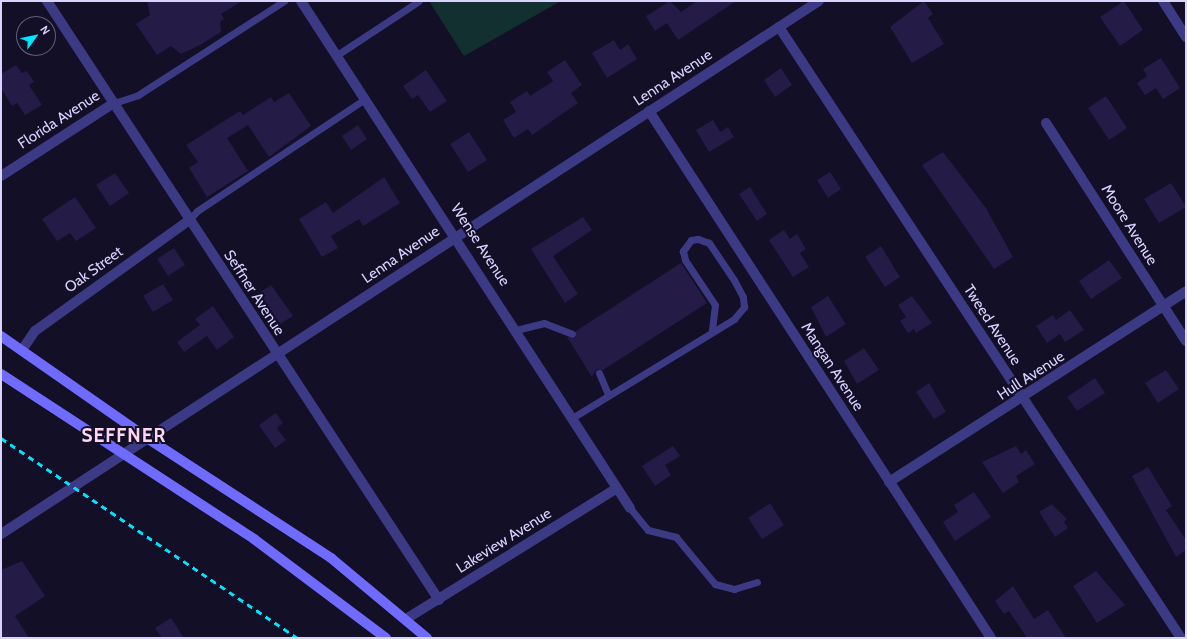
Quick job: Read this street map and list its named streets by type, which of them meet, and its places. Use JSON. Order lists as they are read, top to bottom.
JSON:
{
  "streets": {
    "street": [
      "Lenna Avenue",
      "Florida Avenue",
      "Moore Avenue",
      "Wense Avenue",
      "Oak Street",
      "Seffner Avenue",
      "Tweed Avenue",
      "Mangan Avenue",
      "Hull Avenue",
      "Lakeview Avenue"
    ]
  },
  "crossings": [
    ["Lenna Avenue", "Wense Avenue"],
    ["Lenna Avenue", "Seffner Avenue"],
    ["Lenna Avenue", "Tweed Avenue"],
    ["Lenna Avenue", "Mangan Avenue"],
    ["Florida Avenue", "Seffner Avenue"],
    ["Moore Avenue", "Hull Avenue"],
    ["Wense Avenue", "Lakeview Avenue"],
    ["Oak Street", "Seffner Avenue"],
    ["Seffner Avenue", "Lakeview Avenue"],
    ["Tweed Avenue", "Hull Avenue"],
    ["Mangan Avenue", "Hull Avenue"]
  ],
  "districts": ["SEFFNER"],
  "north": "top right"
}
